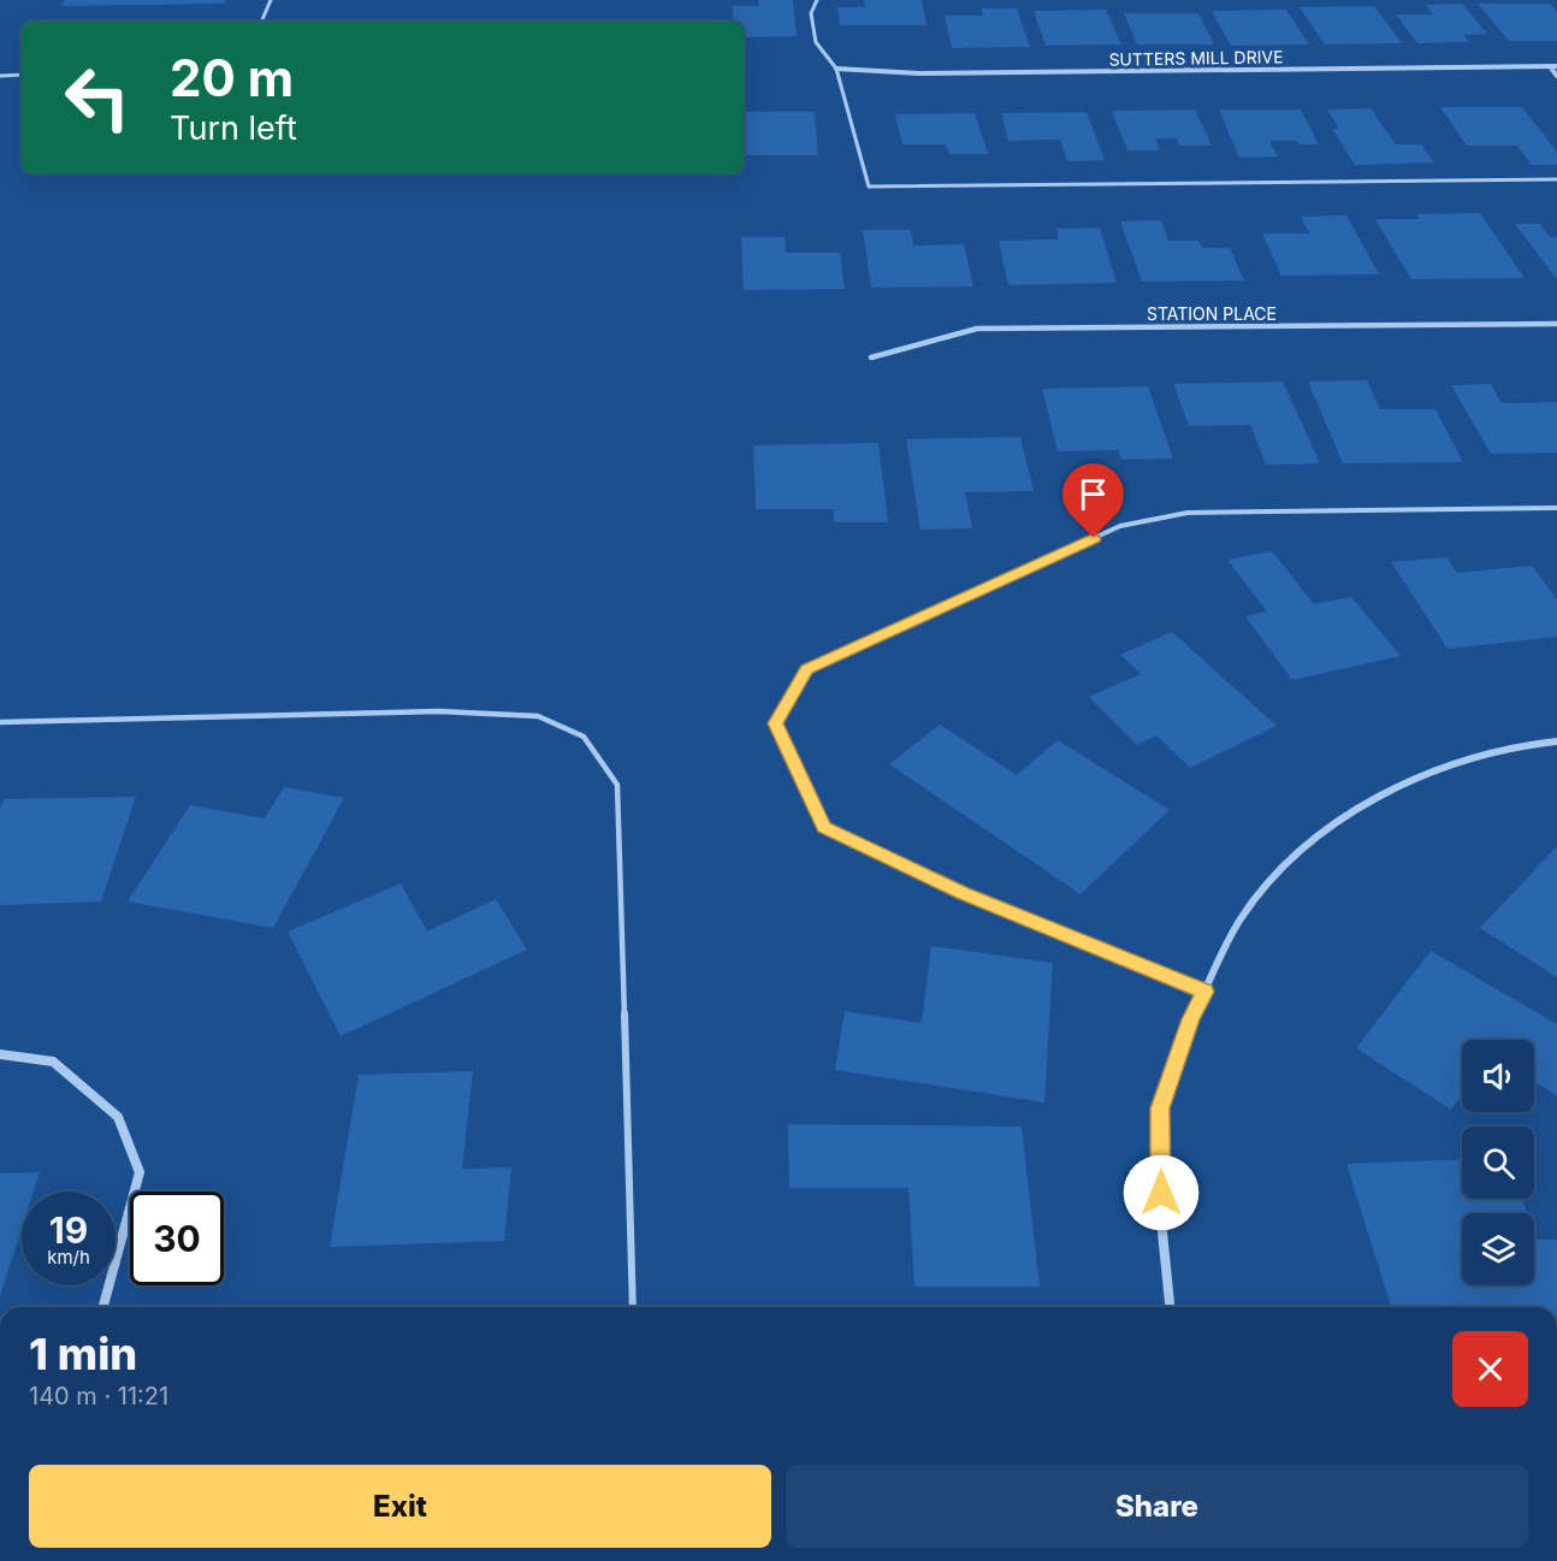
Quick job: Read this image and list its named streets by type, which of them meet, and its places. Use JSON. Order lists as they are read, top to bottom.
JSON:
{
  "streets": {
    "street": ["SUTTERS MILL DRIVE", "STATION PLACE"]
  },
  "page": {
    "turn": ["20 m", "Turn left"],
    "speed": "19 km/h",
    "limit": "30",
    "heading": ["1 min", "140 m · 11:21"],
    "buttons": ["Exit", "Share"]
  }
}
